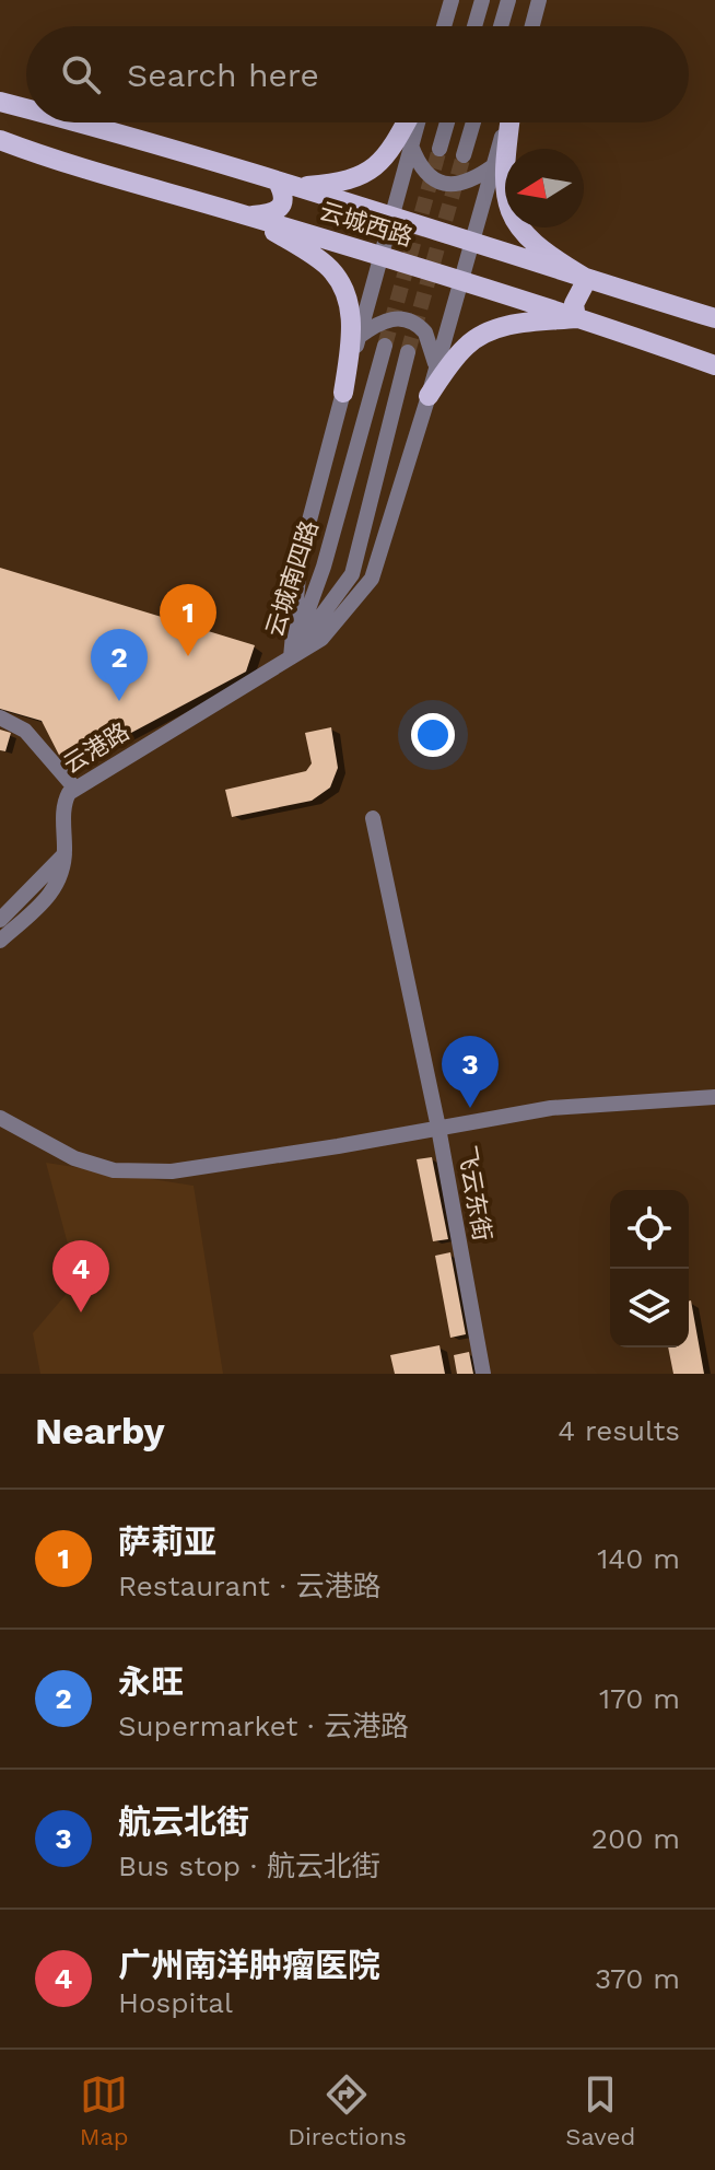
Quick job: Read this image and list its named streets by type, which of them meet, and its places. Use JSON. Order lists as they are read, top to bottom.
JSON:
{
  "streets": {
    "main road": ["云城西路"],
    "street": ["云城南四路", "云港路", "飞云东街"]
  },
  "crossings": [
    ["云城西路", "云港路"],
    ["云城南四路", "云港路"]
  ],
  "north": "left",
  "page": {
    "search": "Search here",
    "pins": [
      "1",
      "2",
      "3",
      "4"
    ],
    "heading": ["Nearby", "4 results"],
    "list": [
      {
        "mark": "1",
        "name": "萨莉亚",
        "note": "Restaurant · 云港路",
        "value": "140 m"
      },
      {
        "mark": "2",
        "name": "永旺",
        "note": "Supermarket · 云港路",
        "value": "170 m"
      },
      {
        "mark": "3",
        "name": "航云北街",
        "note": "Bus stop · 航云北街",
        "value": "200 m"
      },
      {
        "mark": "4",
        "name": "广州南洋肿瘤医院",
        "note": "Hospital",
        "value": "370 m"
      }
    ],
    "nav": ["Map", "Directions", "Saved"]
  }
}
